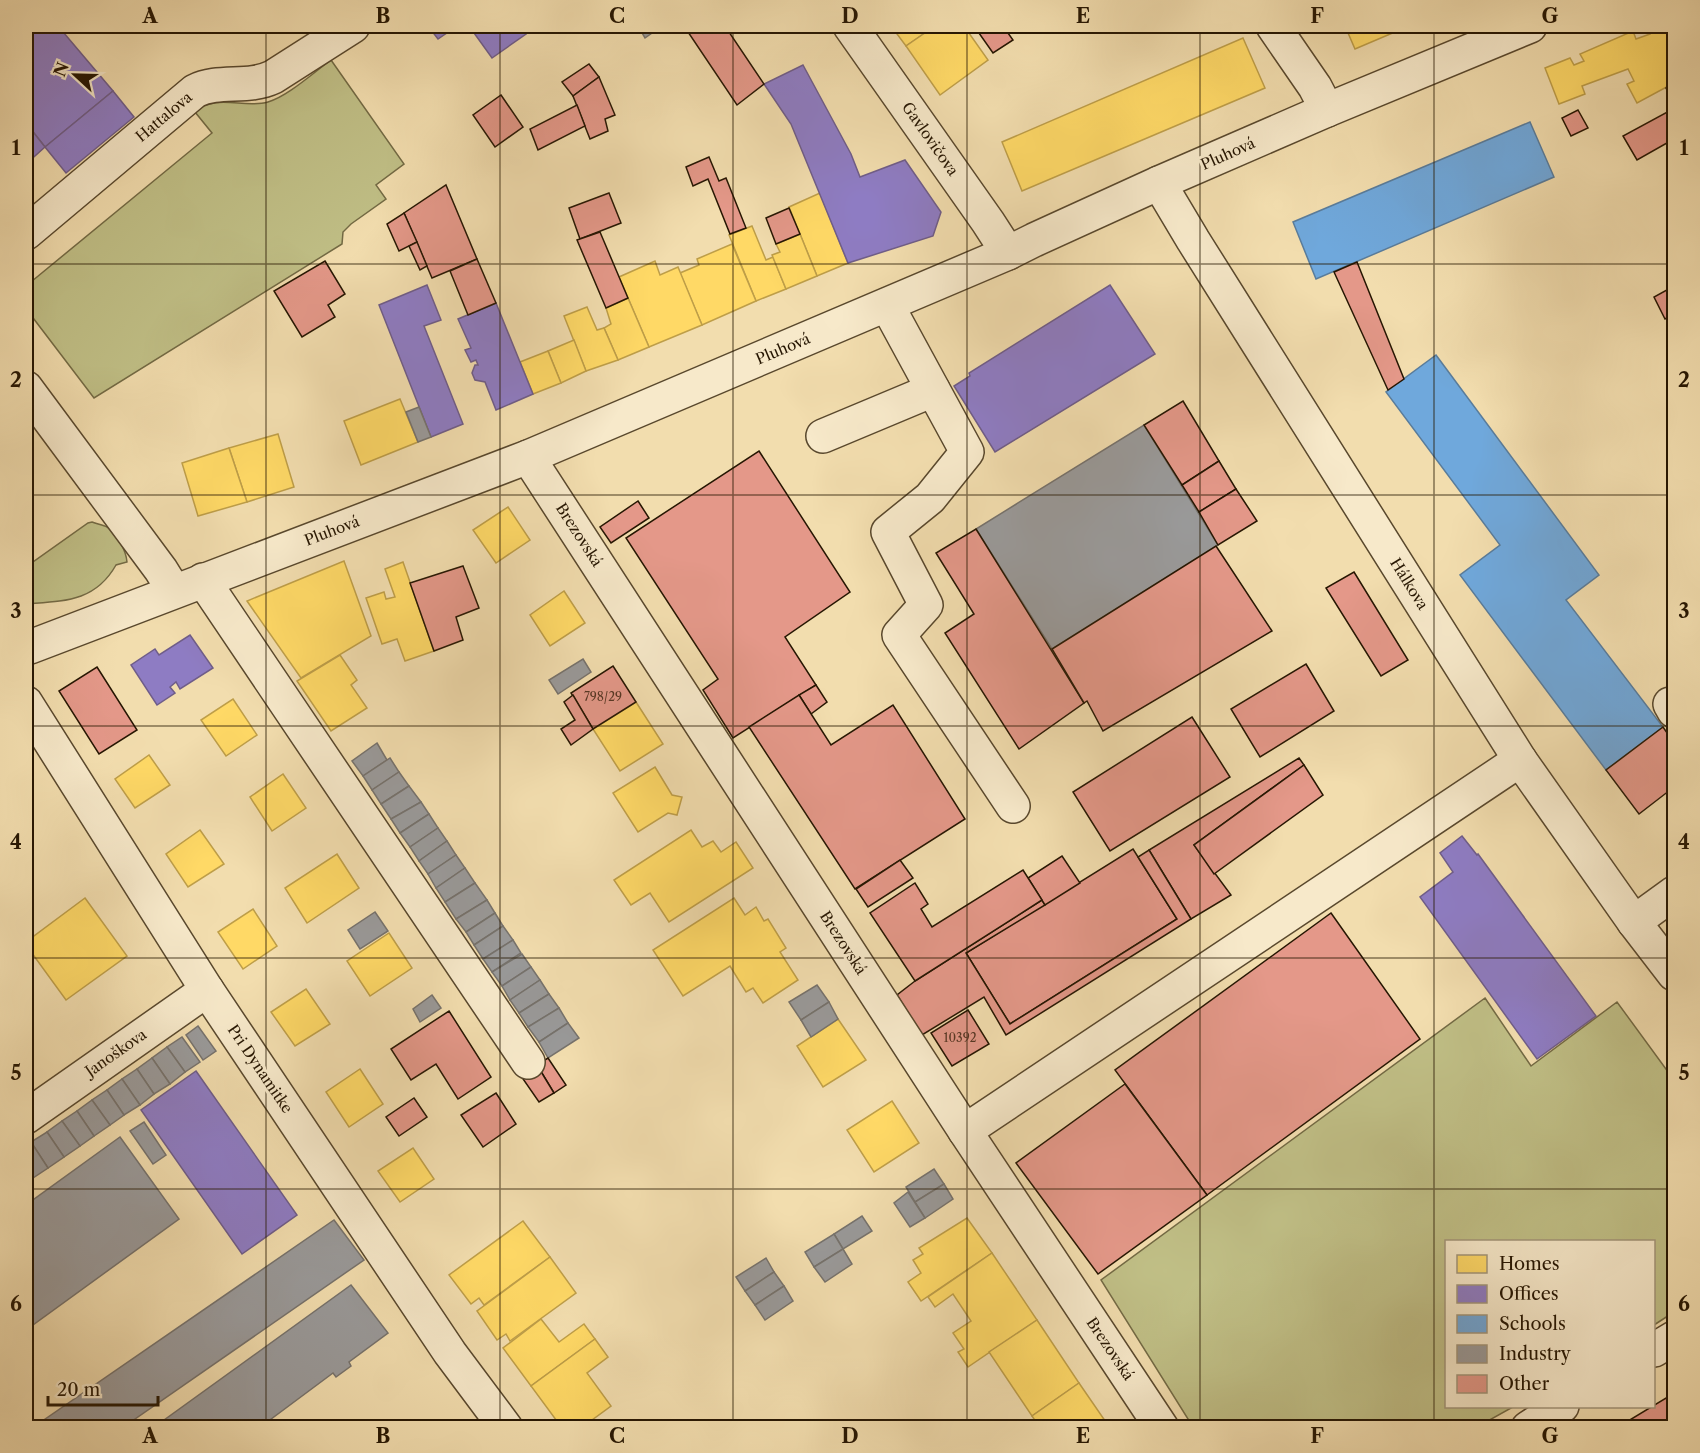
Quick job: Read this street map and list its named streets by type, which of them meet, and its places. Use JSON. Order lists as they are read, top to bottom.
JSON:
{
  "streets": {
    "street": [
      "Hattalova",
      "Gavlovičova",
      "Pluhová",
      "Brezovská",
      "Hálkova",
      "Janoškova",
      "Pri Dynamitke"
    ]
  },
  "crossings": [
    ["Gavlovičova", "Pluhová"],
    ["Pluhová", "Brezovská"],
    ["Pluhová", "Hálkova"],
    ["Janoškova", "Pri Dynamitke"]
  ],
  "house_numbers": ["798/29", "10392"],
  "legend": [
    "Homes",
    "Offices",
    "Schools",
    "Industry",
    "Other"
  ],
  "scale_bar": "20 m",
  "north": "left",
  "grid": {
    "columns": [
      "A",
      "B",
      "C",
      "D",
      "E",
      "F",
      "G"
    ],
    "rows": [
      "1",
      "2",
      "3",
      "4",
      "5",
      "6"
    ]
  }
}
